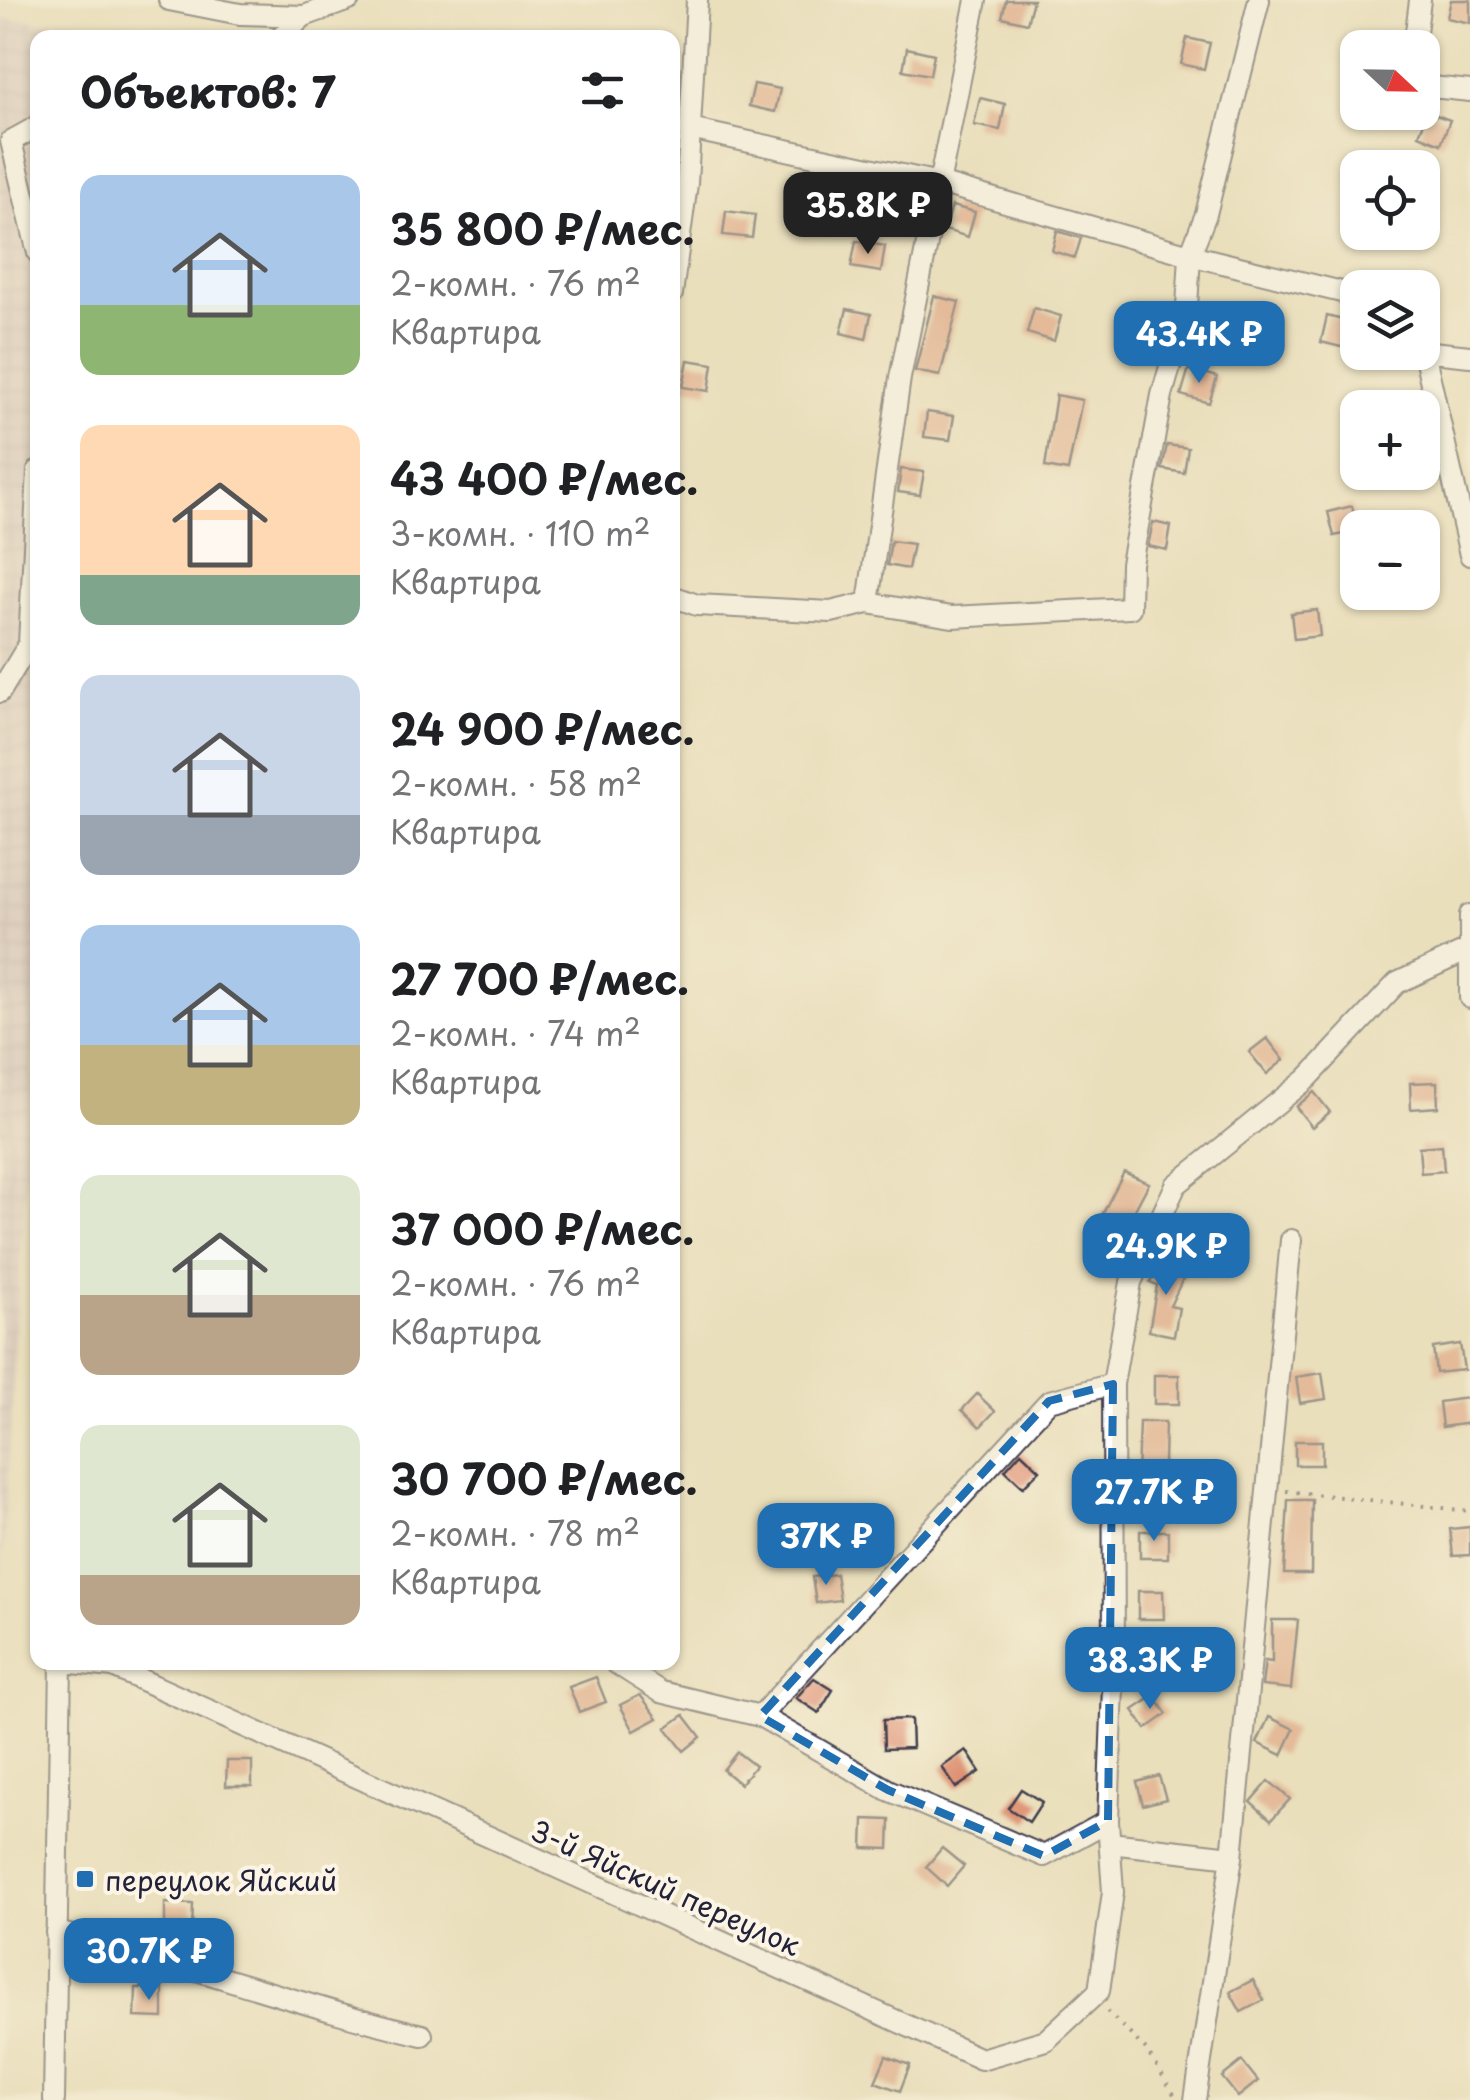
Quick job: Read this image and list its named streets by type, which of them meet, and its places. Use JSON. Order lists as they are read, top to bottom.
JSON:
{
  "streets": {
    "street": ["3-й Яйский переулок"]
  },
  "places": {
    "transit": ["переулок Яйский"]
  },
  "north": "right",
  "page": {
    "map_buttons": ["+", "−"],
    "heading": "Объектов: 7",
    "list": [
      {
        "name": "35 800 ₽/мес.",
        "note": "2-комн. · 76 m² · Квартира"
      },
      {
        "name": "43 400 ₽/мес.",
        "note": "3-комн. · 110 m² · Квартира"
      },
      {
        "name": "24 900 ₽/мес.",
        "note": "2-комн. · 58 m² · Квартира"
      },
      {
        "name": "27 700 ₽/мес.",
        "note": "2-комн. · 74 m² · Квартира"
      },
      {
        "name": "37 000 ₽/мес.",
        "note": "2-комн. · 76 m² · Квартира"
      },
      {
        "name": "30 700 ₽/мес.",
        "note": "2-комн. · 78 m² · Квартира"
      }
    ],
    "price": [
      "35.8K ₽",
      "43.4K ₽",
      "24.9K ₽",
      "27.7K ₽",
      "37K ₽",
      "38.3K ₽",
      "30.7K ₽"
    ]
  }
}
